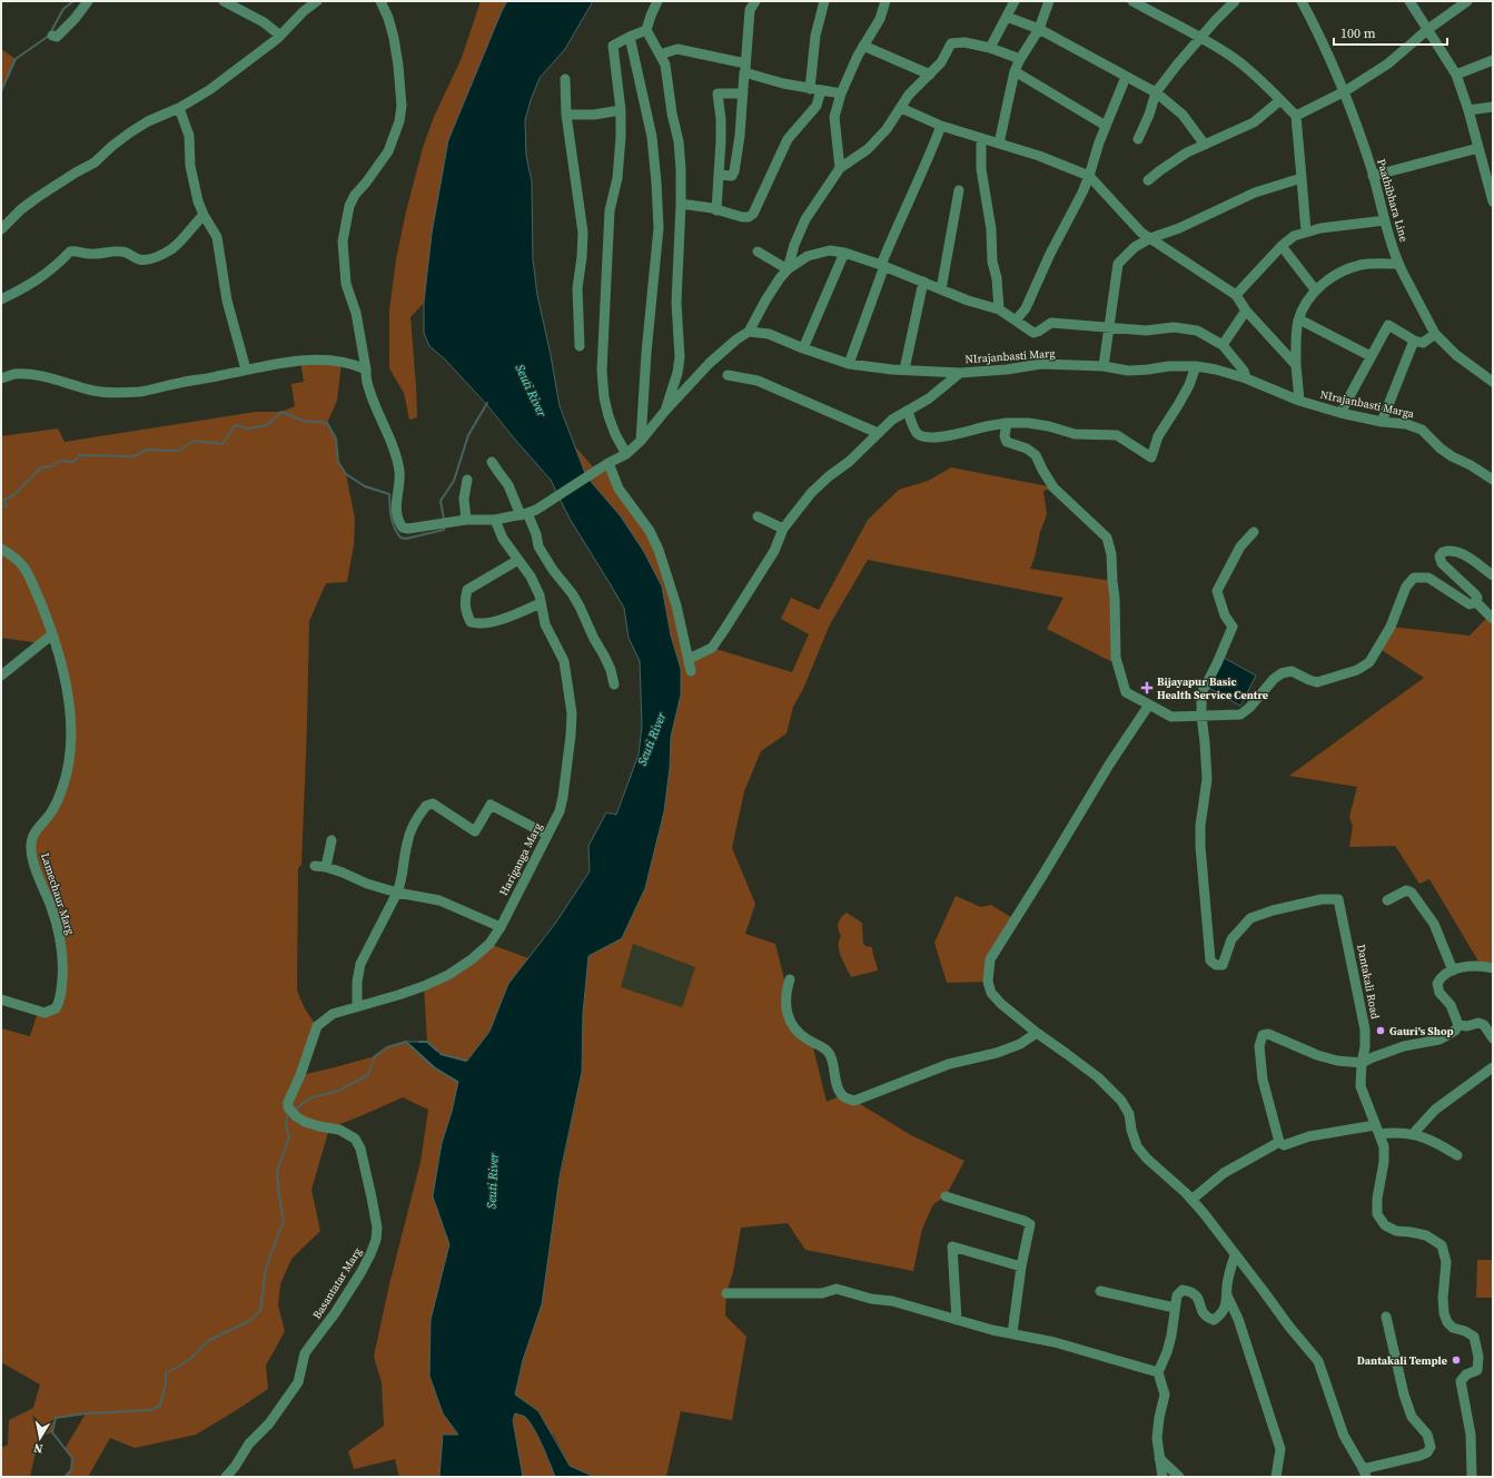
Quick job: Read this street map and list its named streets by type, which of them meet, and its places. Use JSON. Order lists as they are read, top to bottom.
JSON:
{
  "streets": {
    "street": [
      "Paathibhara Line",
      "NIrajanbasti Marg",
      "NIrajanbasti Marga",
      "Hariganga Marg",
      "Lamechaur Marg",
      "Dantakali Road",
      "Basantatar Marg"
    ]
  },
  "crossings": [
    ["NIrajanbasti Marg", "NIrajanbasti Marga"],
    ["Hariganga Marg", "Basantatar Marg"]
  ],
  "water": ["Seuti River"],
  "places": {
    "health": ["Bijayapur Basic Health Service Centre"],
    "other": ["Gauri's Shop", "Dantakali Temple"]
  },
  "scale_bar": "100 m",
  "north": "bottom"
}
